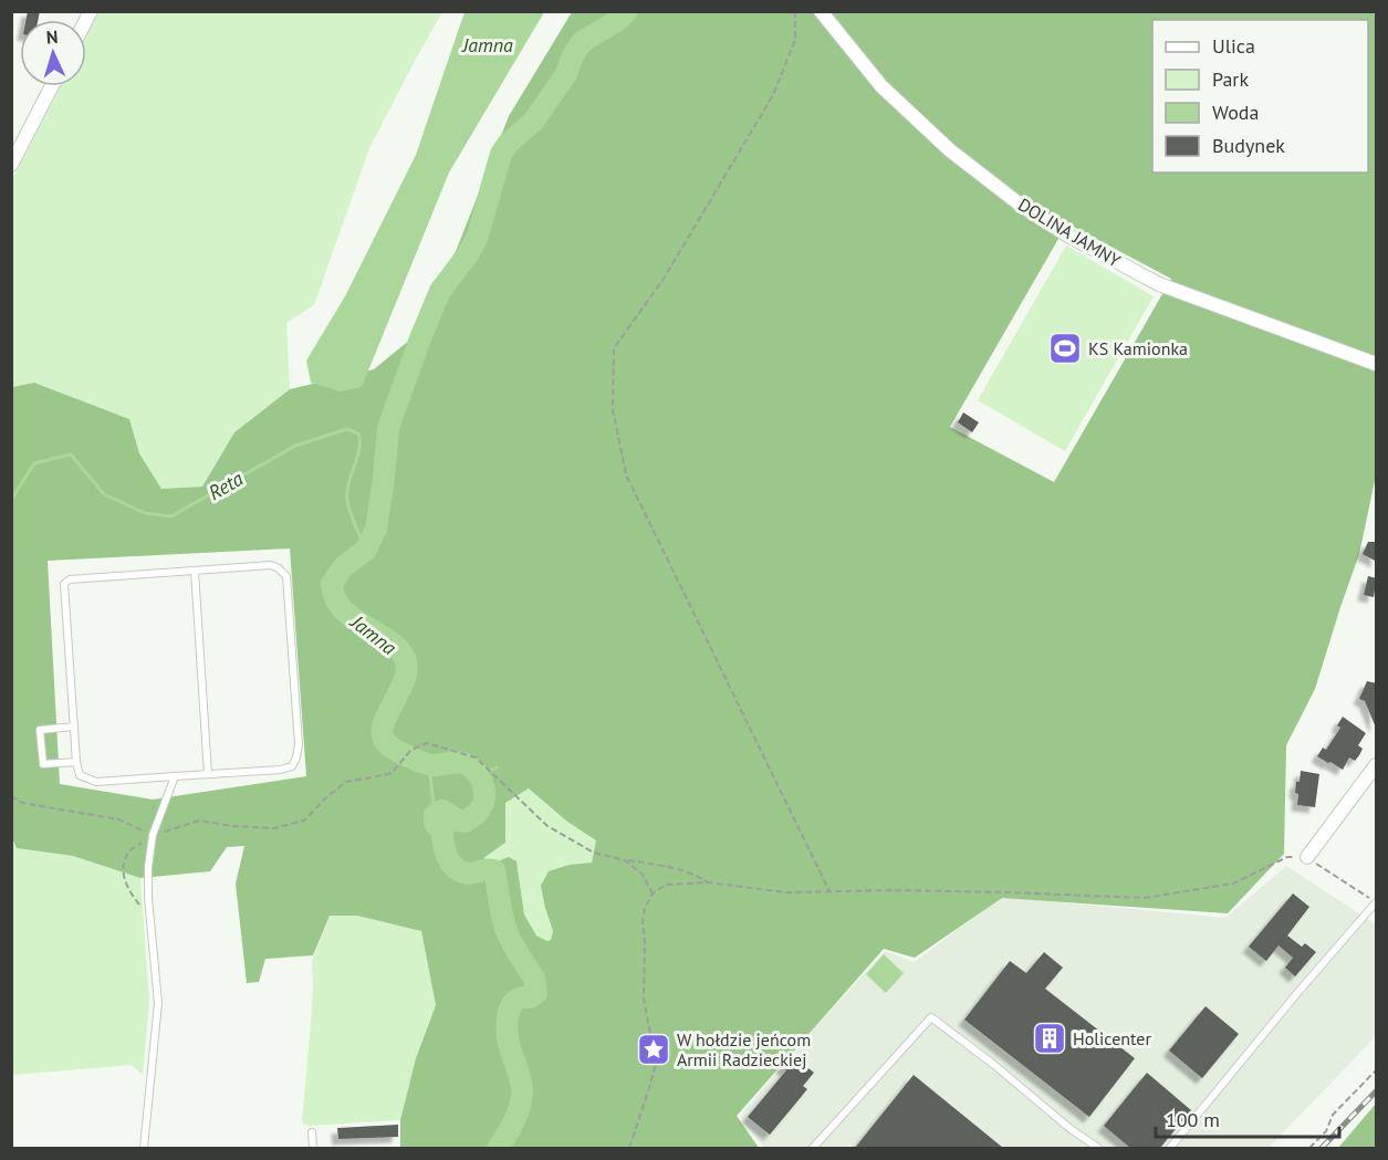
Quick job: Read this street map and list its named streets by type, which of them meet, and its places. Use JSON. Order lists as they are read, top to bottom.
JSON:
{
  "streets": {
    "street": ["DOLINA JAMNY"]
  },
  "water": ["Jamna", "Reta"],
  "places": {
    "sports": ["KS Kamionka"],
    "building": ["Holicenter"],
    "place": ["W hołdzie jeńcom Armii Radzieckiej"]
  },
  "legend": [
    "Ulica",
    "Park",
    "Woda",
    "Budynek"
  ],
  "scale_bar": "100 m",
  "north": "top"
}
